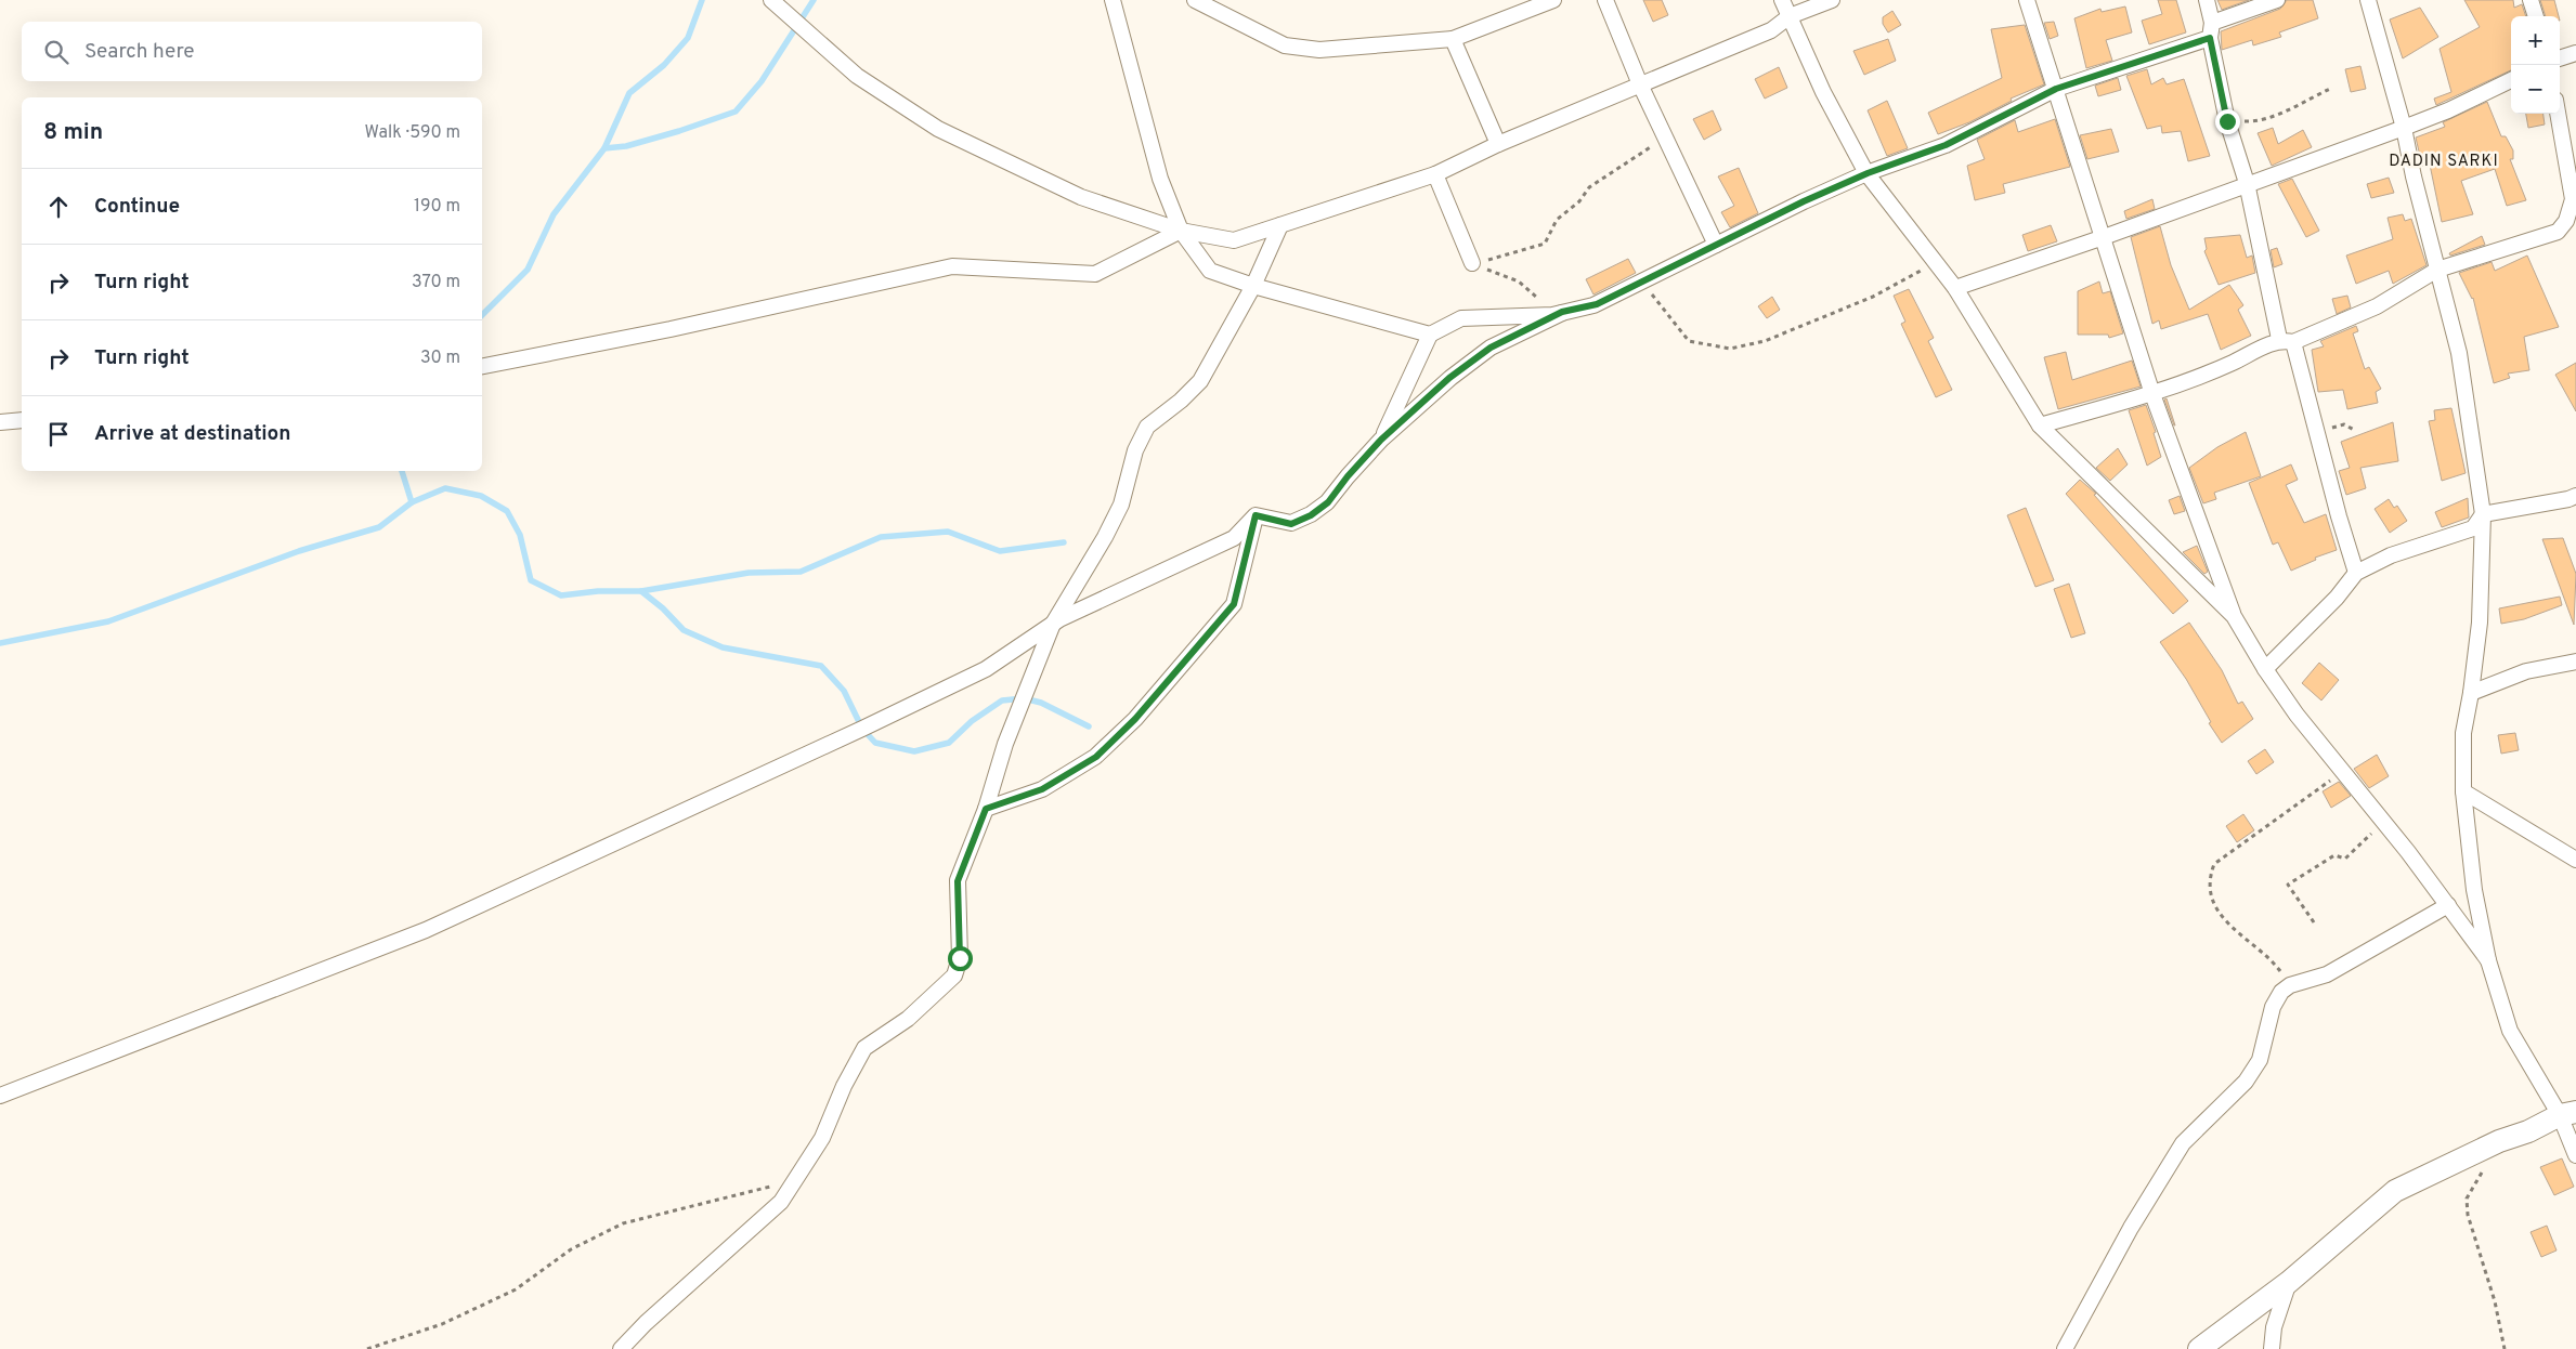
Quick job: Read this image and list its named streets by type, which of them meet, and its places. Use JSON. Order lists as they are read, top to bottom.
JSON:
{
  "districts": ["DADIN SARKI"],
  "page": {
    "map_buttons": ["+", "−"],
    "search": "Search here",
    "heading": ["8 min", "Walk · 590 m"],
    "list": [
      ["Continue", "190 m"],
      ["Turn right", "370 m"],
      ["Turn right", "30 m"],
      "Arrive at destination"
    ]
  }
}
